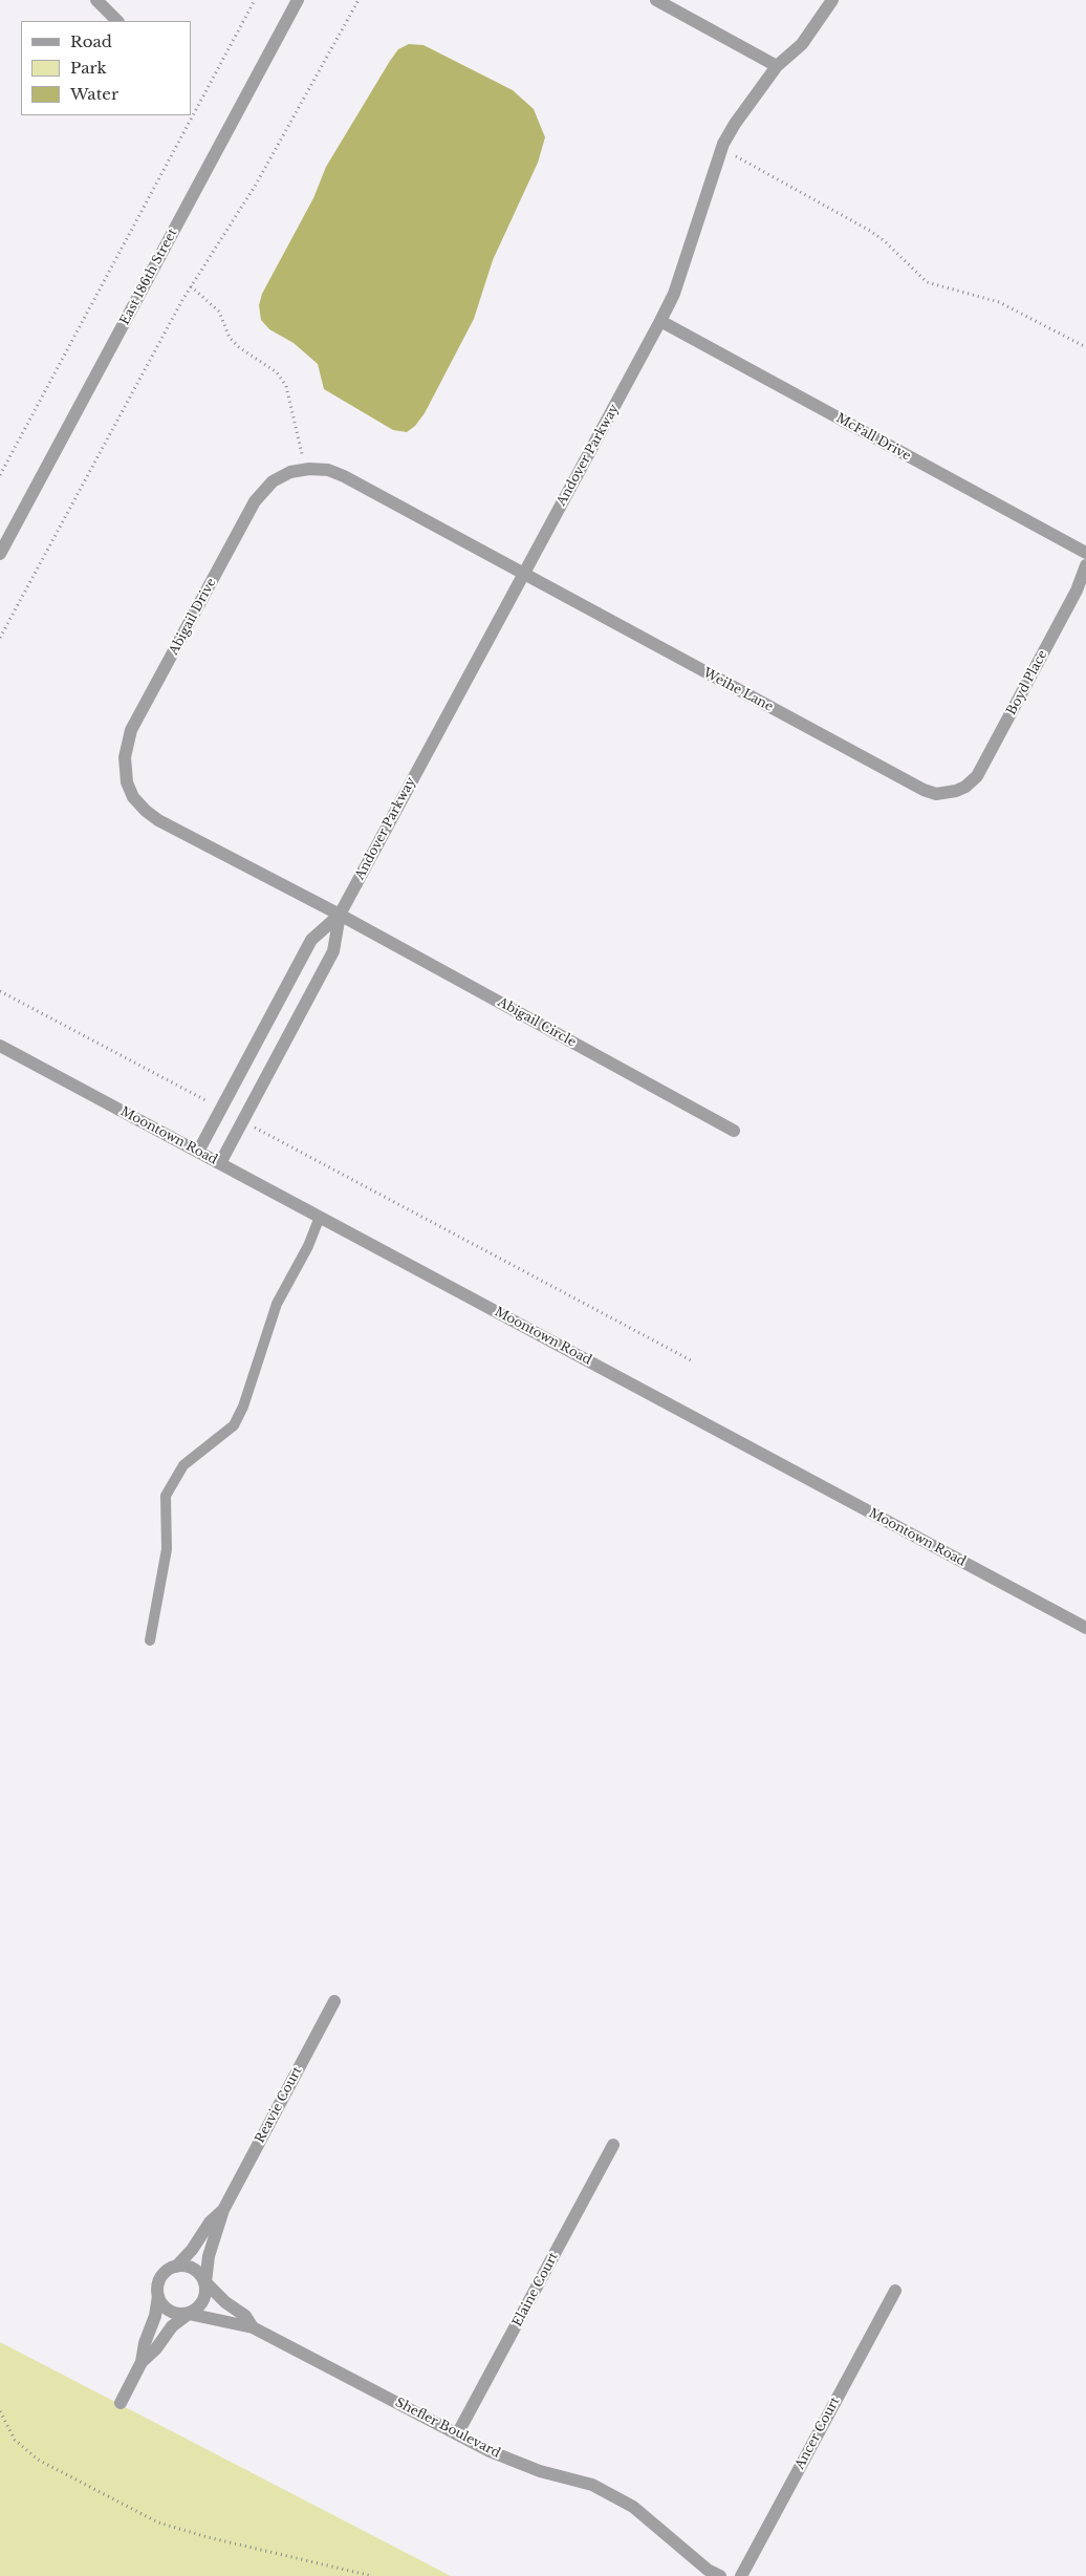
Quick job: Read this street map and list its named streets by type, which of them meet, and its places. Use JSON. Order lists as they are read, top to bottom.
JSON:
{
  "streets": {
    "street": [
      "East 186th Street",
      "McFall Drive",
      "Andover Parkway",
      "Abigail Drive",
      "Boyd Place",
      "Weihe Lane",
      "Abigail Circle",
      "Moontown Road",
      "Reavie Court",
      "Elaine Court",
      "Shefler Boulevard",
      "Ancer Court"
    ]
  },
  "crossings": [
    ["McFall Drive", "Andover Parkway"],
    ["Andover Parkway", "Abigail Drive"],
    ["Andover Parkway", "Weihe Lane"],
    ["Andover Parkway", "Abigail Circle"],
    ["Andover Parkway", "Moontown Road"],
    ["Abigail Drive", "Weihe Lane"],
    ["Abigail Drive", "Abigail Circle"],
    ["Boyd Place", "Weihe Lane"],
    ["Reavie Court", "Shefler Boulevard"],
    ["Elaine Court", "Shefler Boulevard"]
  ],
  "legend": ["Road", "Park", "Water"]
}
